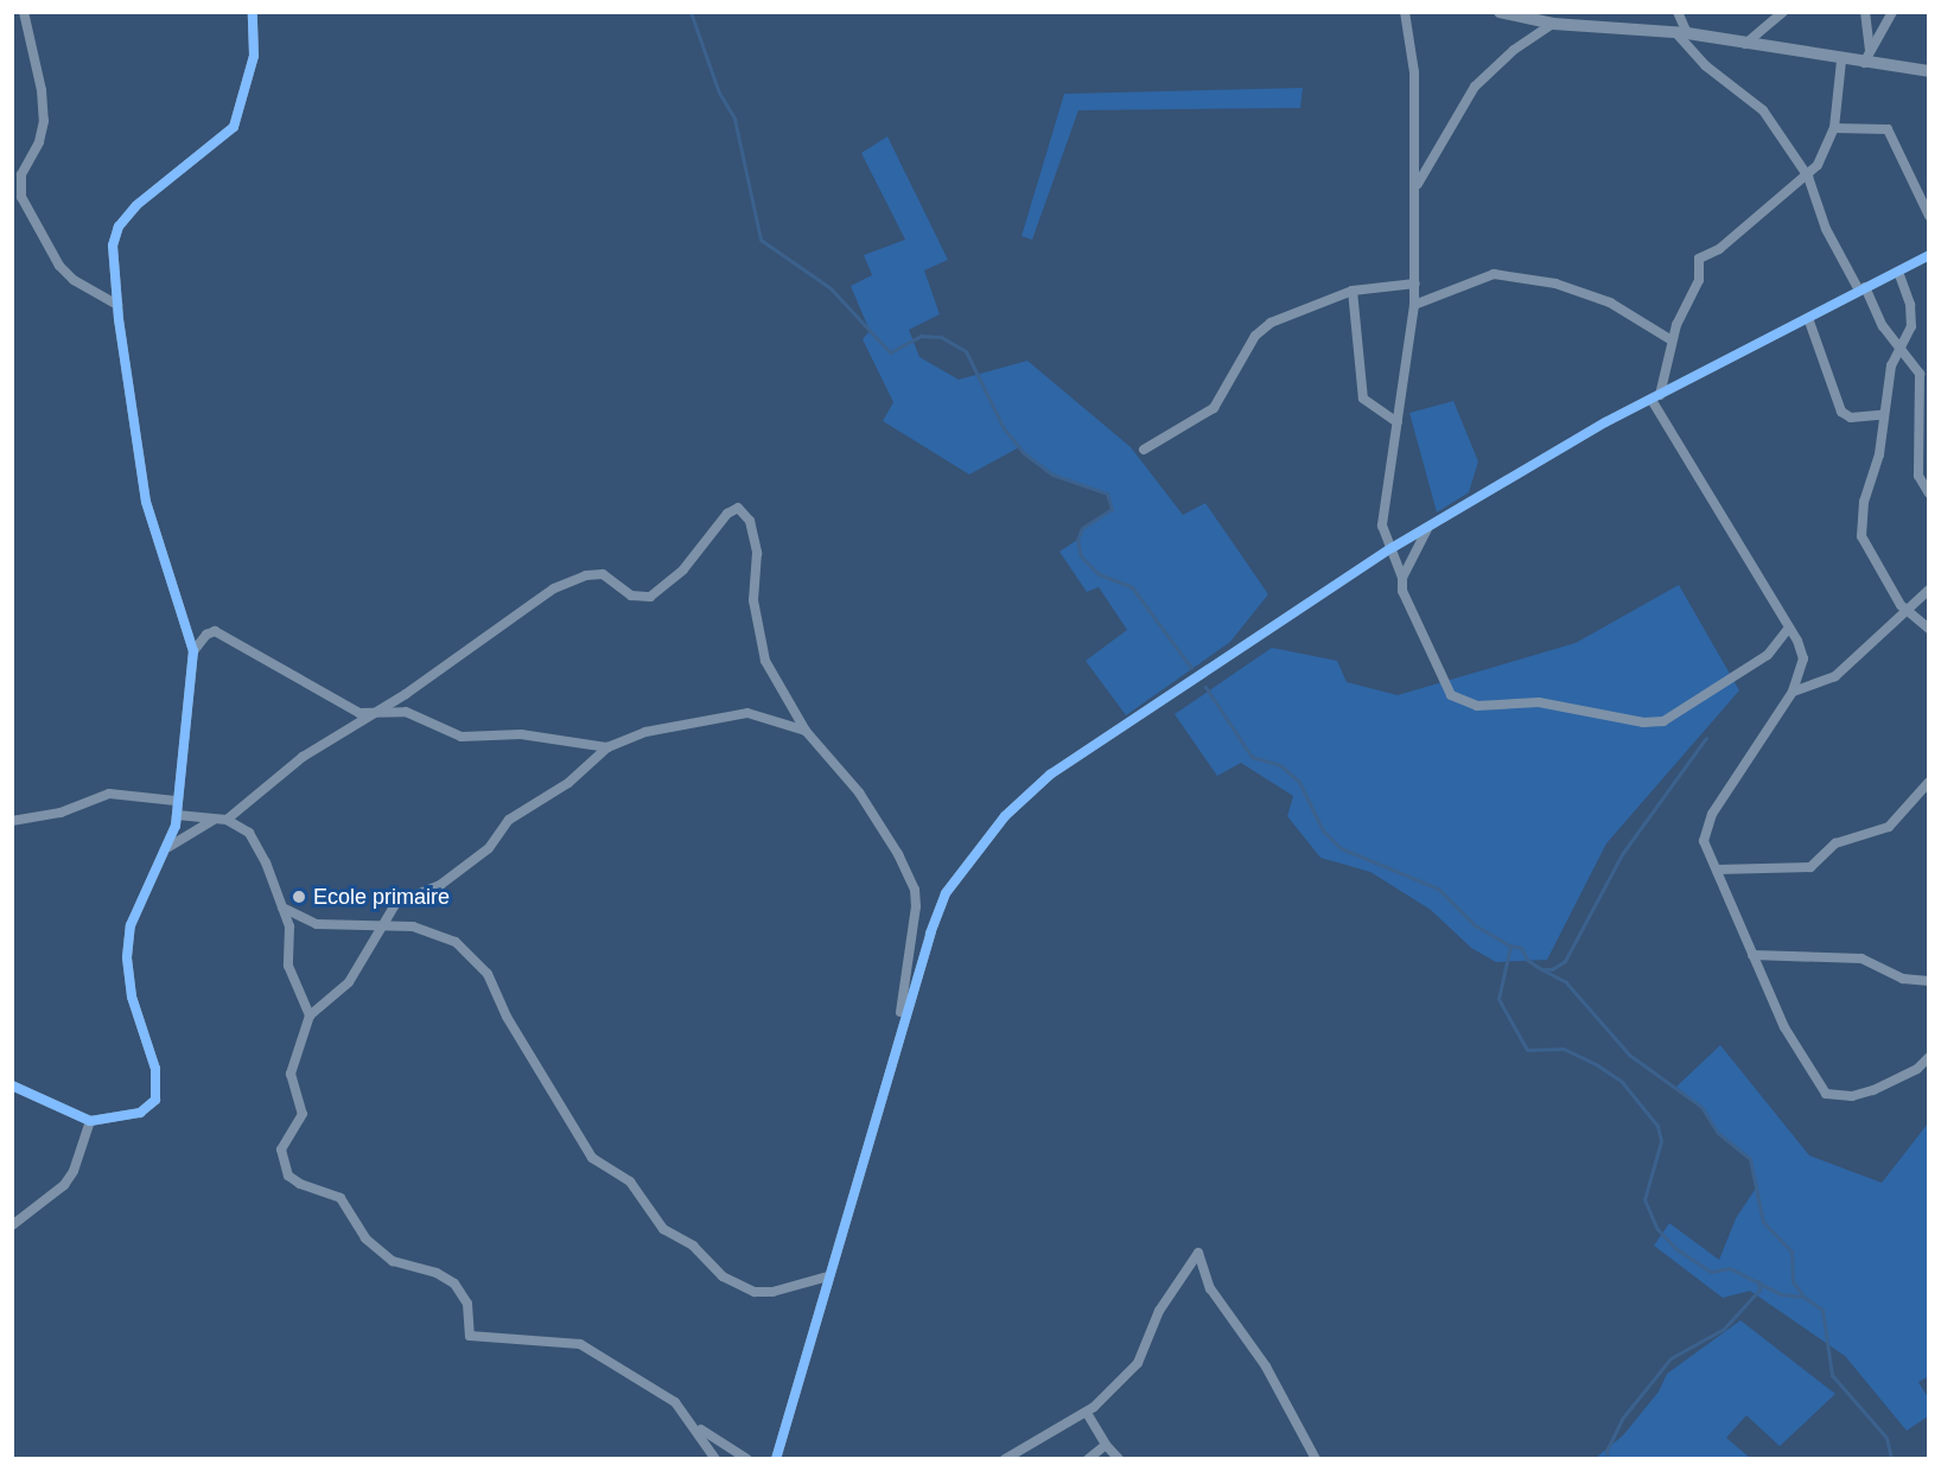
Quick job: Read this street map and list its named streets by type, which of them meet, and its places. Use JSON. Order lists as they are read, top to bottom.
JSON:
{
  "places": ["Ecole primaire"]
}
